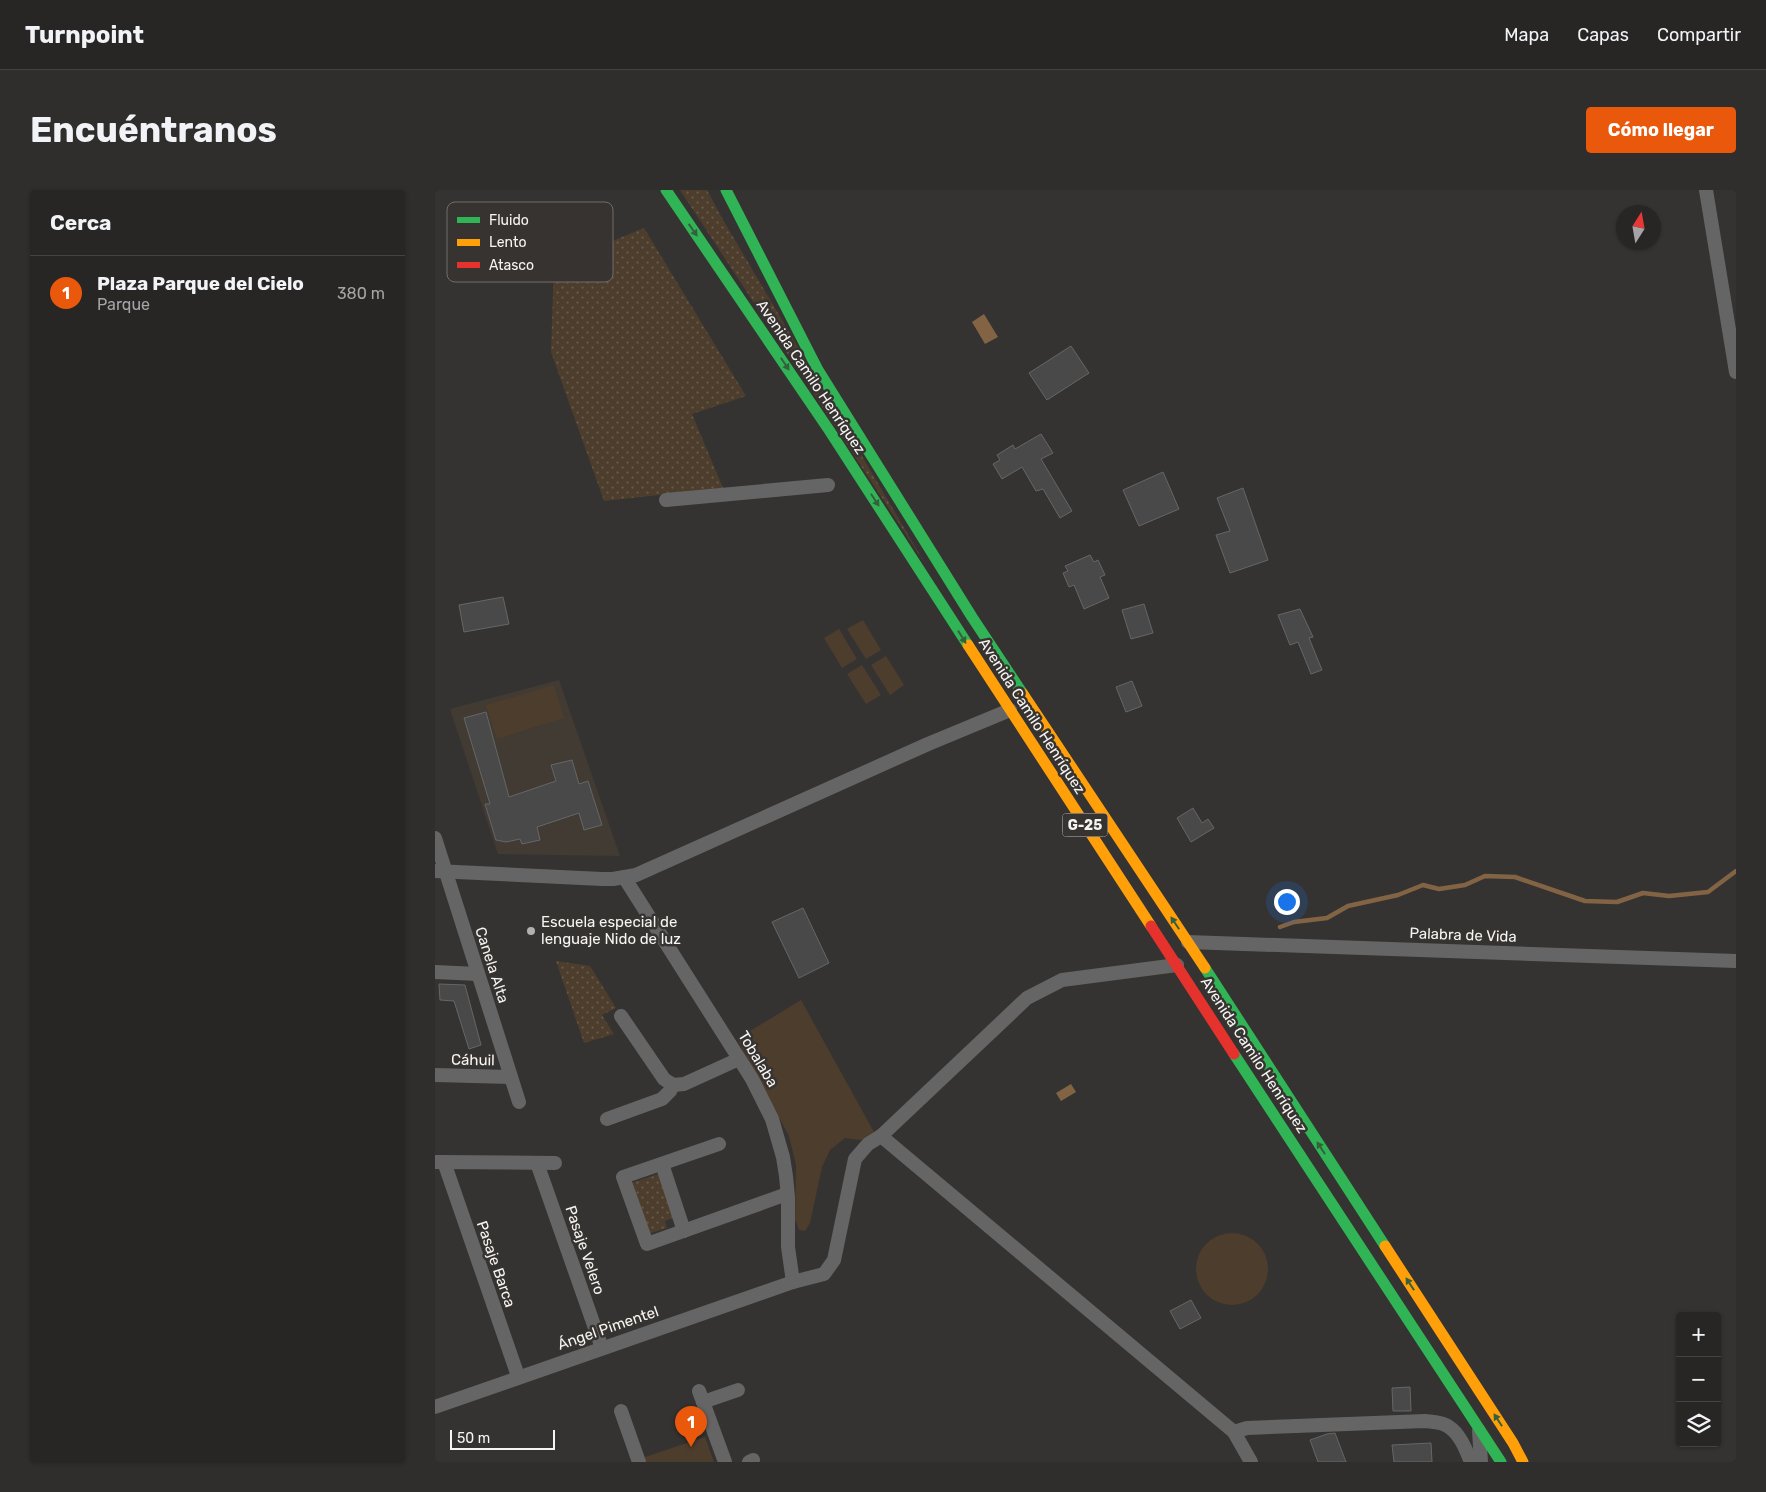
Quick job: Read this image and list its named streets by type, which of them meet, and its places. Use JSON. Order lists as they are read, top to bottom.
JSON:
{
  "streets": {
    "main road": ["Avenida Camilo Henríquez", "G-25"],
    "street": [
      "Palabra de Vida",
      "Canela Alta",
      "Tobalaba",
      "Cáhuil",
      "Pasaje Velero",
      "Pasaje Barca",
      "Ángel Pimentel"
    ]
  },
  "crossings": [
    ["Avenida Camilo Henríquez", "Palabra de Vida"],
    ["Avenida Camilo Henríquez", "Ángel Pimentel"],
    ["Canela Alta", "Cáhuil"],
    ["Tobalaba", "Ángel Pimentel"],
    ["Pasaje Velero", "Ángel Pimentel"],
    ["Pasaje Barca", "Ángel Pimentel"]
  ],
  "places": ["Escuela especial de lenguaje Nido de luz"],
  "legend": ["Fluido", "Lento", "Atasco"],
  "scale_bar": "50 m",
  "north": "top",
  "page": {
    "header": "Turnpoint",
    "nav": ["Mapa", "Capas", "Compartir"],
    "buttons": "Cómo llegar",
    "title": "Encuéntranos",
    "heading": "Cerca",
    "list": [
      {
        "mark": "1",
        "name": "Plaza Parque del Cielo",
        "note": "Parque",
        "value": "380 m"
      }
    ],
    "map_buttons": ["+", "−"],
    "pins": "1",
    "scale": "50 m"
  }
}
